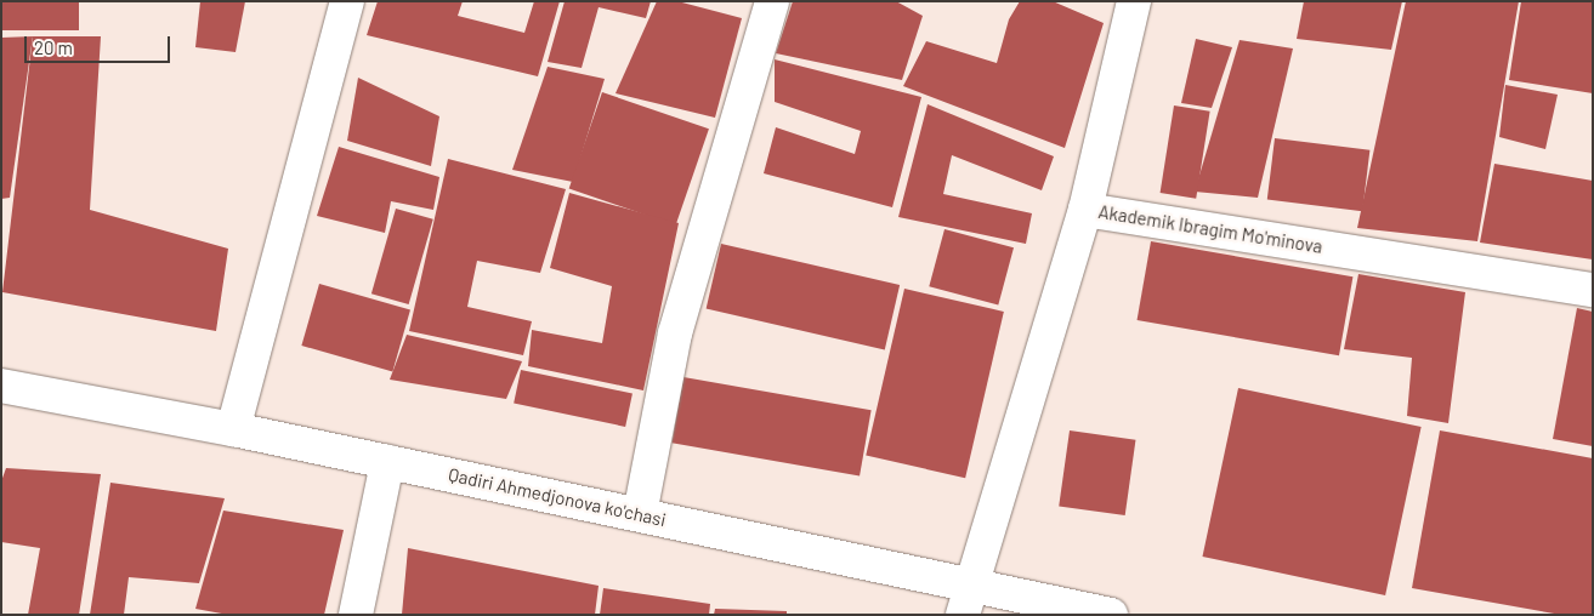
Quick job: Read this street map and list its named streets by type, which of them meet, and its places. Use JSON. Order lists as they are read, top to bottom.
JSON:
{
  "streets": {
    "street": ["Akademik Ibragim Mo'minova", "Qadiri Ahmedjonova ko'chasi"]
  },
  "crossings": [
    ["Akademik Ibragim Mo'minova", "Qadiri Ahmedjonova ko'chasi"]
  ],
  "scale_bar": "20 m"
}
